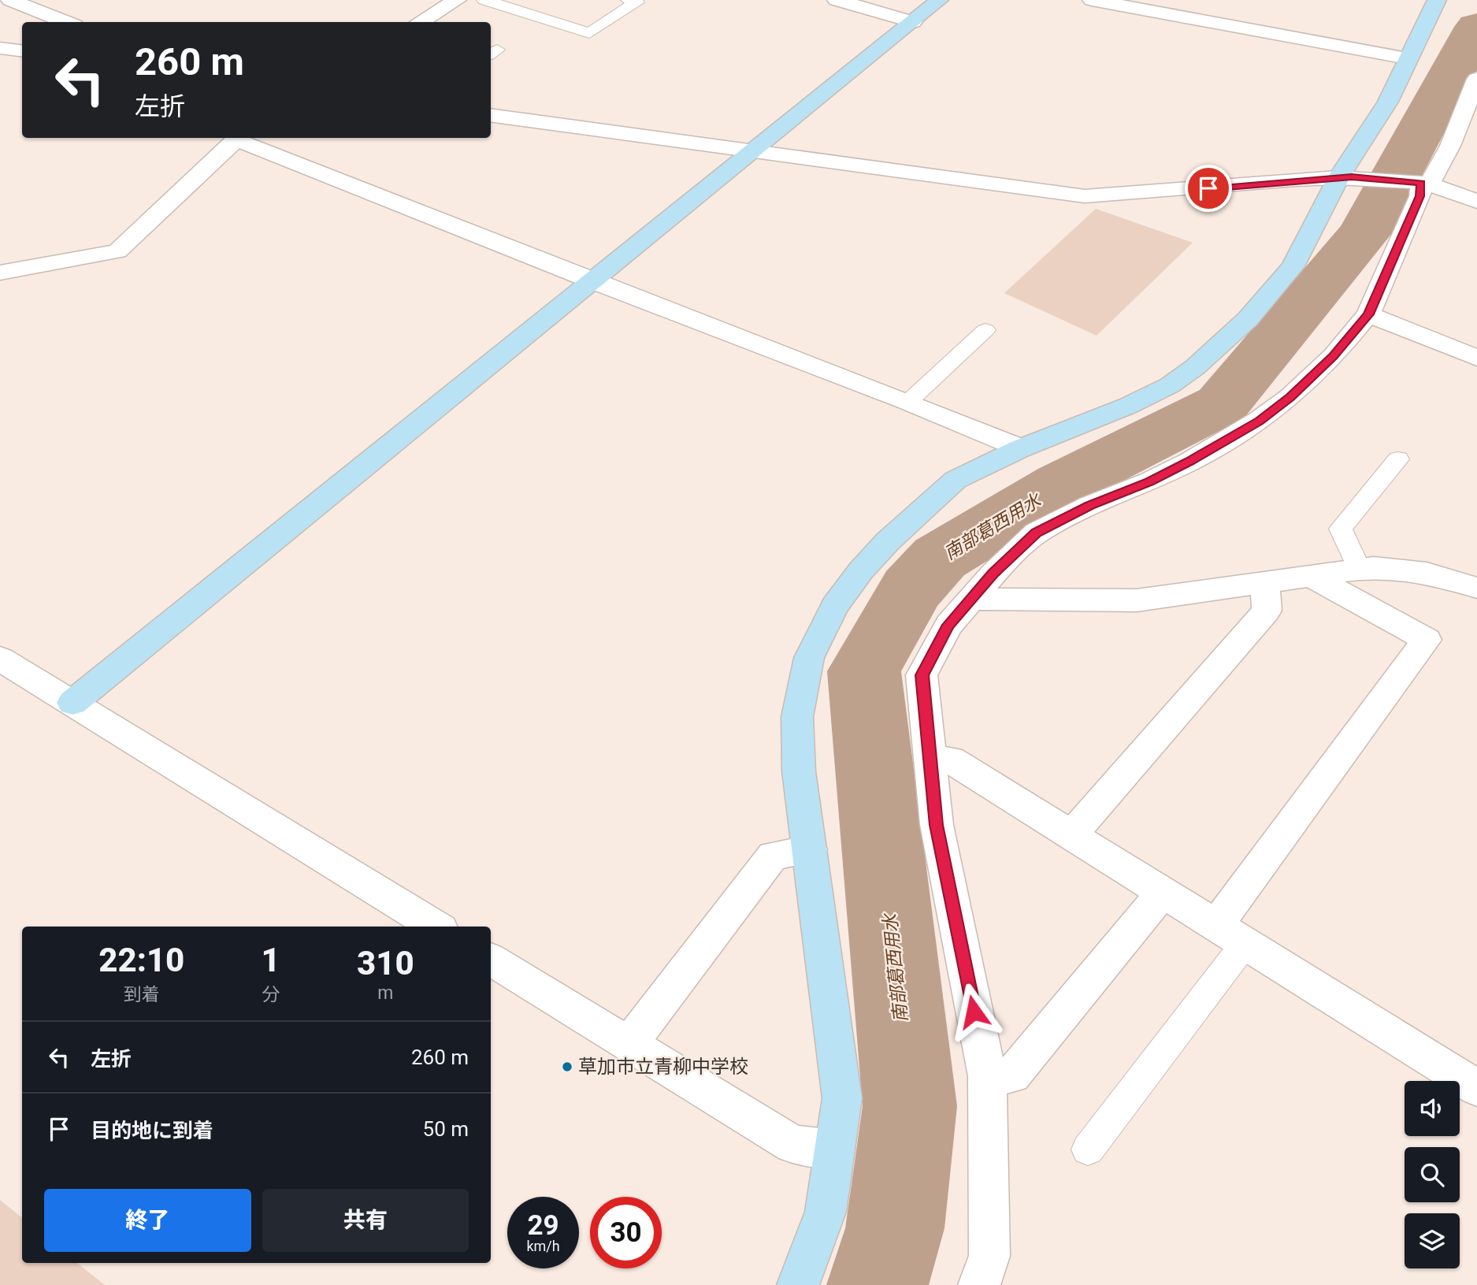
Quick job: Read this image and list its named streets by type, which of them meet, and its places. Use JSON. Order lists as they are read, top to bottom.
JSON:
{
  "water": ["南部葛西用水"],
  "places": ["草加市立青柳中学校"],
  "page": {
    "turn": ["260 m", "左折"],
    "eta": [
      "22:10",
      "到着",
      "1",
      "分",
      "310",
      "m"
    ],
    "list": [
      {
        "name": "左折",
        "value": "260 m"
      },
      {
        "name": "目的地に到着",
        "value": "50 m"
      }
    ],
    "buttons": ["終了", "共有"],
    "speed": "29 km/h",
    "limit": "30"
  }
}
